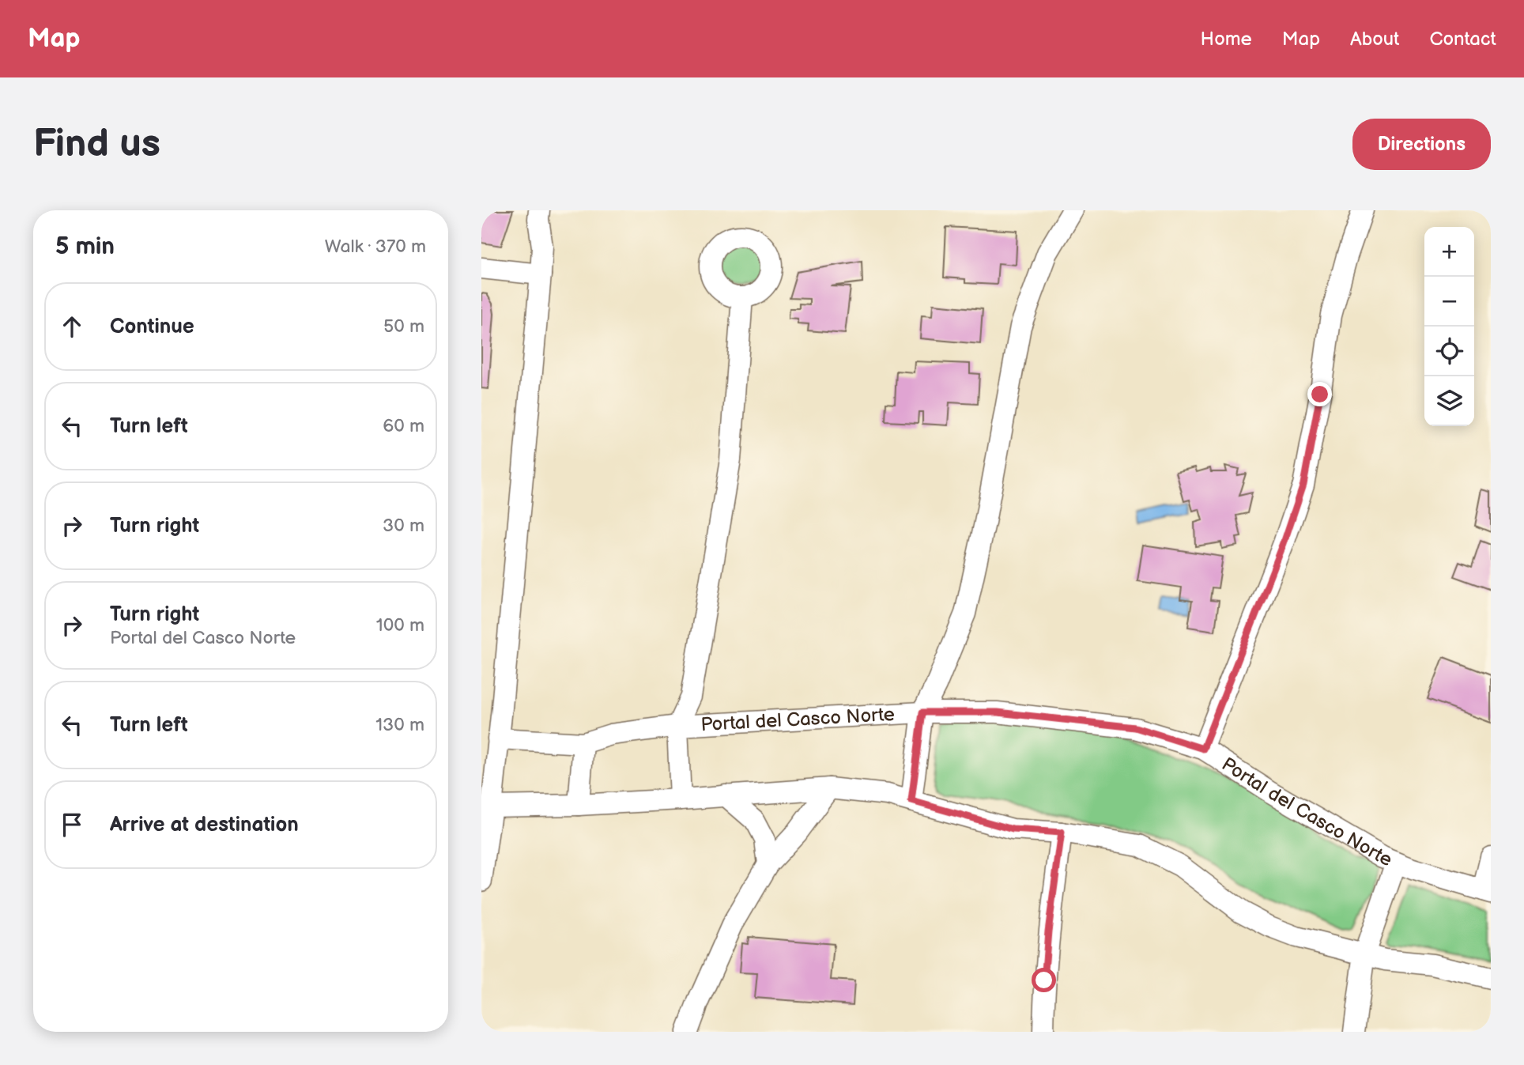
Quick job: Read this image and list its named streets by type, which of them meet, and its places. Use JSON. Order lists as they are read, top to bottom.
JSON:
{
  "streets": {
    "street": ["Portal del Casco Norte"]
  },
  "page": {
    "header": "Map",
    "nav": [
      "Home",
      "Map",
      "About",
      "Contact"
    ],
    "buttons": "Directions",
    "title": "Find us",
    "heading": ["5 min", "Walk · 370 m"],
    "map_buttons": ["+", "−"],
    "list": [
      ["Continue", "50 m"],
      ["Turn left", "60 m"],
      ["Turn right", "30 m"],
      ["Turn right", "Portal del Casco Norte", "100 m"],
      ["Turn left", "130 m"],
      "Arrive at destination"
    ]
  }
}
